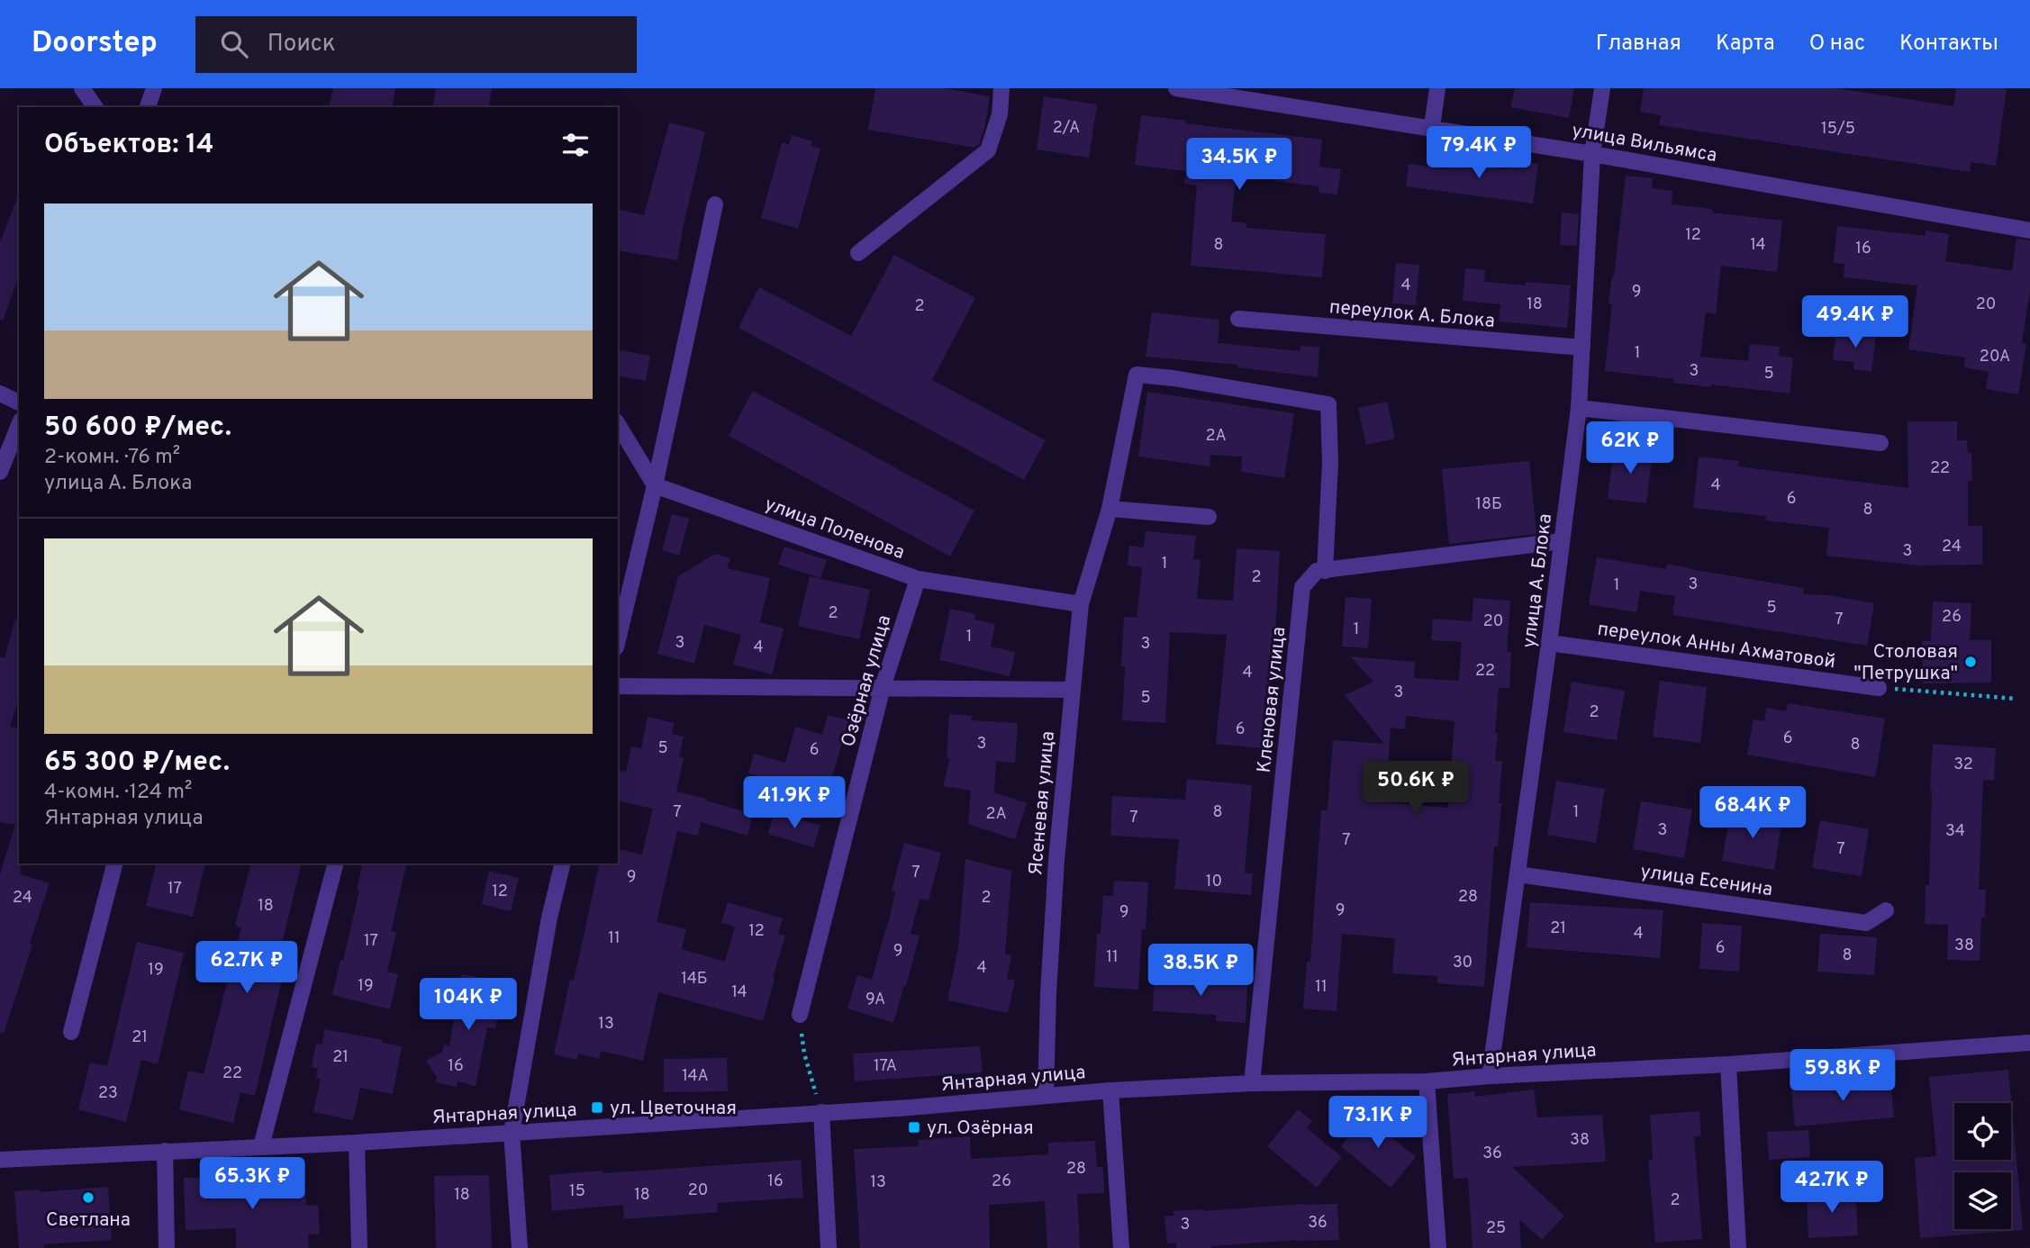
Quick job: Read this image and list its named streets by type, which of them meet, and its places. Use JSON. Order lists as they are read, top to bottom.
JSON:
{
  "streets": {
    "street": [
      "улица Вильямса",
      "переулок А. Блока",
      "улица Поленова",
      "улица А. Блока",
      "переулок Анны Ахматовой",
      "Озёрная улица",
      "Кленовая улица",
      "Ясеневая улица",
      "улица Есенина",
      "Янтарная улица"
    ]
  },
  "crossings": [
    ["улица Вильямса", "улица А. Блока"],
    ["переулок А. Блока", "улица А. Блока"],
    ["улица Поленова", "Озёрная улица"],
    ["улица Поленова", "Ясеневая улица"],
    ["улица А. Блока", "переулок Анны Ахматовой"],
    ["улица А. Блока", "улица Есенина"],
    ["улица А. Блока", "Янтарная улица"],
    ["Кленовая улица", "Ясеневая улица"],
    ["Кленовая улица", "Янтарная улица"],
    ["Ясеневая улица", "Янтарная улица"]
  ],
  "places": {
    "other": ["Столовая \"Петрушка\"", "Светлана"],
    "transit": ["ул. Цветочная", "ул. Озёрная"]
  },
  "house_numbers": [
    "2/А",
    "15/5",
    "12",
    "8",
    "14",
    "16",
    "4",
    "9",
    "18",
    "20",
    "2",
    "1",
    "20А",
    "3",
    "5",
    "2А",
    "22",
    "4",
    "6",
    "18Б",
    "8",
    "24",
    "3",
    "1",
    "2",
    "3",
    "1",
    "5",
    "2",
    "26",
    "7",
    "20",
    "1",
    "1",
    "3",
    "3",
    "4",
    "22",
    "4",
    "3",
    "5",
    "2",
    "6",
    "6",
    "3",
    "8",
    "5",
    "6",
    "32",
    "7",
    "8",
    "1",
    "2А",
    "7",
    "3",
    "34",
    "7",
    "7",
    "7",
    "9",
    "10",
    "17",
    "12",
    "28",
    "24",
    "2",
    "18",
    "9",
    "9",
    "21",
    "12",
    "4",
    "11",
    "17",
    "38",
    "6",
    "9",
    "8",
    "11",
    "30",
    "4",
    "19",
    "14Б",
    "19",
    "11",
    "14",
    "9А",
    "13",
    "21",
    "21",
    "16",
    "17А",
    "22",
    "14А",
    "23",
    "38",
    "36",
    "28",
    "16",
    "26",
    "13",
    "20",
    "15",
    "18",
    "18",
    "2",
    "36",
    "3",
    "25"
  ],
  "page": {
    "header": "Doorstep",
    "search": "Поиск",
    "nav": [
      "Главная",
      "Карта",
      "О нас",
      "Контакты"
    ],
    "heading": "Объектов: 14",
    "price": [
      "79.4K ₽",
      "34.5K ₽",
      "49.4K ₽",
      "62K ₽",
      "50.6K ₽",
      "41.9K ₽",
      "68.4K ₽",
      "62.7K ₽",
      "38.5K ₽",
      "104K ₽",
      "59.8K ₽",
      "73.1K ₽",
      "65.3K ₽",
      "42.7K ₽"
    ],
    "list": [
      {
        "name": "50 600 ₽/мес.",
        "note": "2-комн. · 76 m² · улица А. Блока"
      },
      {
        "name": "65 300 ₽/мес.",
        "note": "4-комн. · 124 m² · Янтарная улица"
      }
    ]
  }
}
